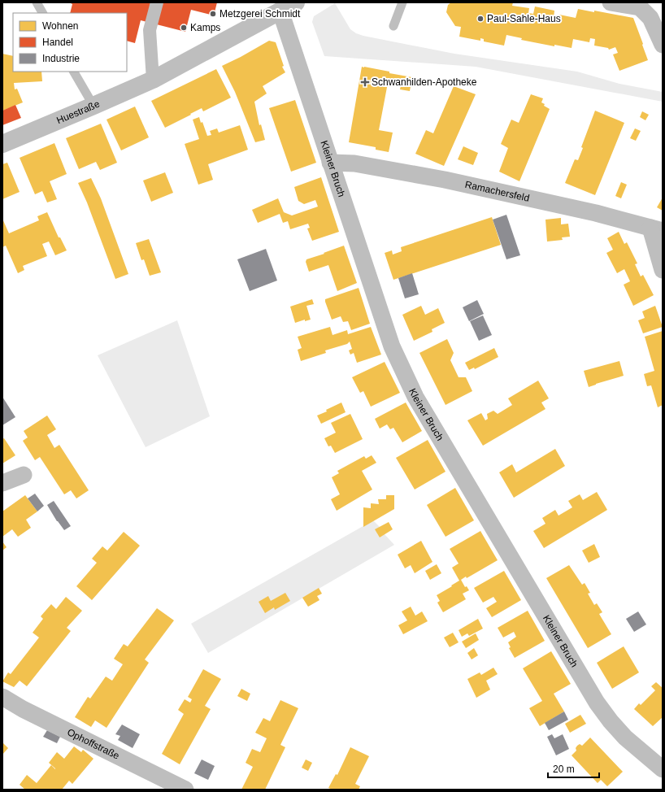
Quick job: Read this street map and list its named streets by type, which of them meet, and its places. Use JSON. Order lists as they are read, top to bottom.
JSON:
{
  "streets": {
    "street": [
      "Huestraße",
      "Kleiner Bruch",
      "Ramachersfeld",
      "Ophoffstraße"
    ]
  },
  "crossings": [
    ["Huestraße", "Kleiner Bruch"],
    ["Kleiner Bruch", "Ramachersfeld"]
  ],
  "places": {
    "other": ["Metzgerei Schmidt", "Paul-Sahle-Haus", "Kamps"],
    "health": ["Schwanhilden-Apotheke"]
  },
  "legend": ["Wohnen", "Handel", "Industrie"],
  "scale_bar": "20 m"
}
